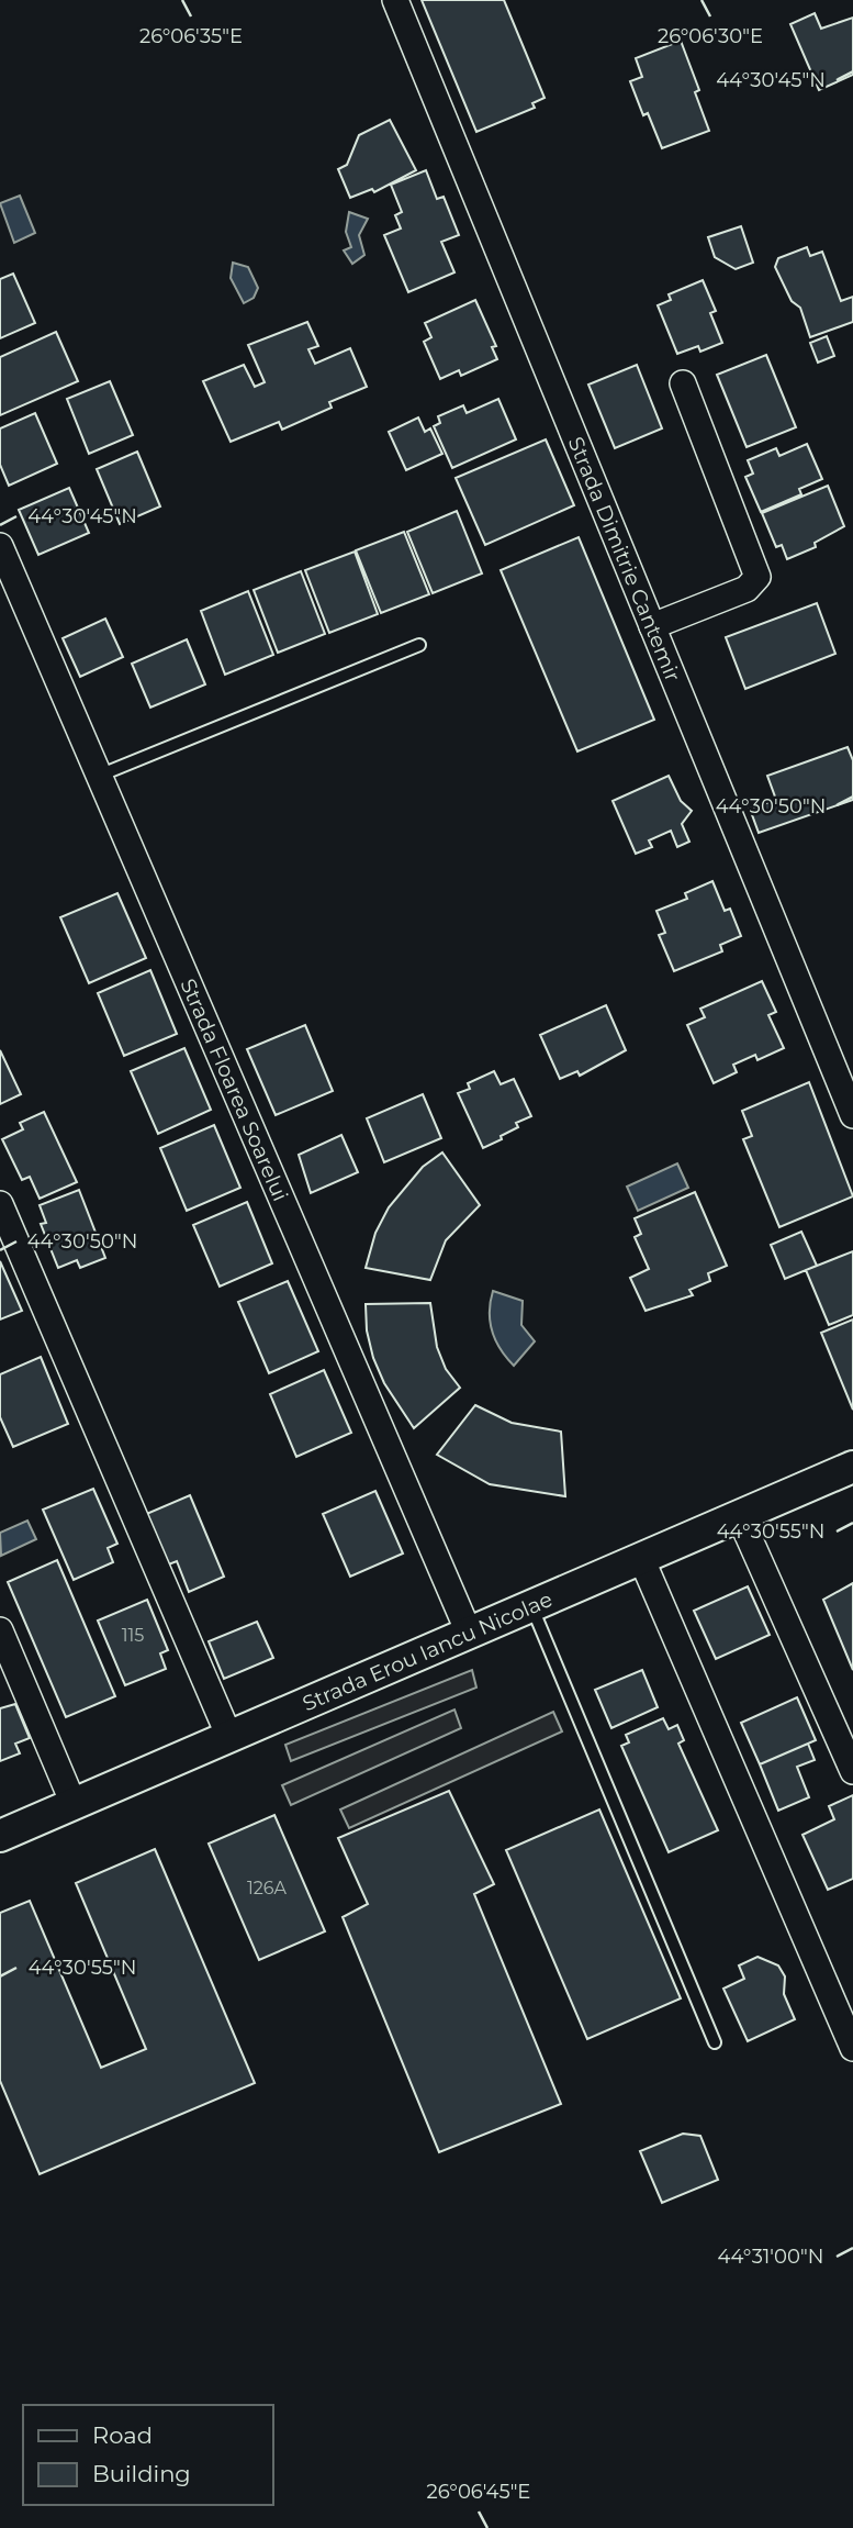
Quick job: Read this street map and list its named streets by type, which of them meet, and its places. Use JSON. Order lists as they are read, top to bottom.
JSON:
{
  "streets": {
    "street": ["Strada Dimitrie Cantemir", "Strada Floarea Soarelui", "Strada Erou Iancu Nicolae"]
  },
  "crossings": [
    ["Strada Floarea Soarelui", "Strada Erou Iancu Nicolae"]
  ],
  "house_numbers": ["115", "126A"],
  "legend": ["Road", "Building"],
  "coordinates": [
    "26°06'35\"E",
    "26°06'30\"E",
    "44°30'45\"N",
    "44°30'50\"N",
    "44°30'55\"N",
    "44°31'00\"N",
    "26°06'45\"E"
  ]
}
